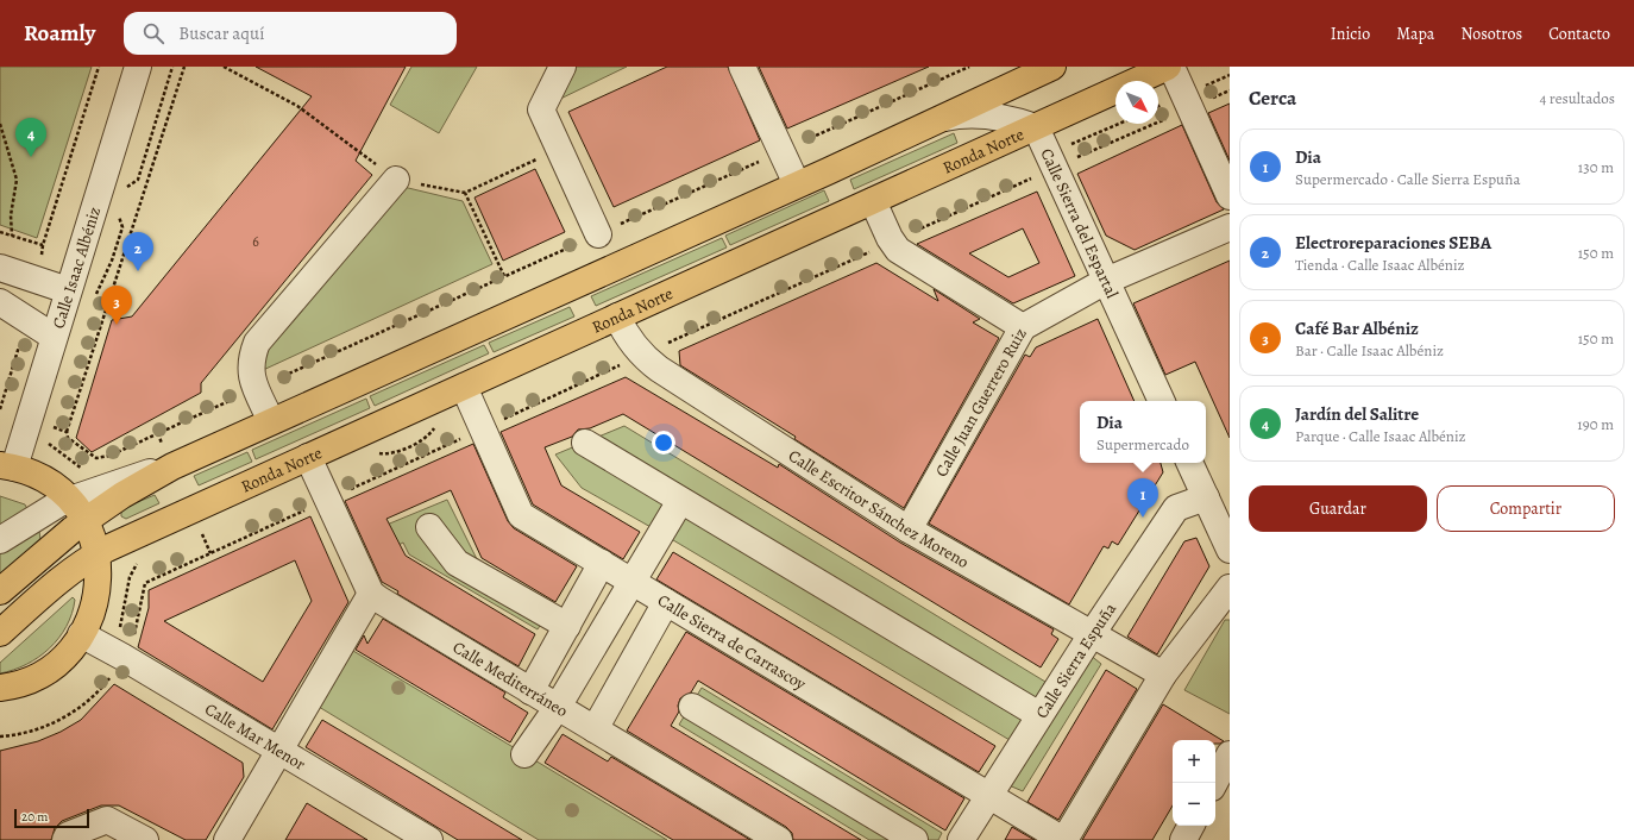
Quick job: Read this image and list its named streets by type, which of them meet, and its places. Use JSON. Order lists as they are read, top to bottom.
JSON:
{
  "streets": {
    "main road": ["Ronda Norte"],
    "street": [
      "Calle Sierra del Espartal",
      "Calle Isaac Albéniz",
      "Calle Juan Guerrero Ruiz",
      "Calle Escritor Sánchez Moreno",
      "Calle Sierra de Carrascoy",
      "Calle Sierra Espuña",
      "Calle Mediterráneo",
      "Calle Mar Menor"
    ]
  },
  "crossings": [
    ["Ronda Norte", "Calle Sierra del Espartal"],
    ["Ronda Norte", "Calle Escritor Sánchez Moreno"],
    ["Ronda Norte", "Calle Sierra de Carrascoy"],
    ["Calle Sierra del Espartal", "Calle Juan Guerrero Ruiz"],
    ["Calle Juan Guerrero Ruiz", "Calle Escritor Sánchez Moreno"],
    ["Calle Escritor Sánchez Moreno", "Calle Sierra Espuña"],
    ["Calle Sierra de Carrascoy", "Calle Sierra Espuña"]
  ],
  "house_numbers": ["6"],
  "scale_bar": "20 m",
  "north": "bottom right",
  "page": {
    "header": "Roamly",
    "search": "Buscar aquí",
    "nav": [
      "Inicio",
      "Mapa",
      "Nosotros",
      "Contacto"
    ],
    "heading": ["Cerca", "4 resultados"],
    "pins": [
      "4",
      "2",
      "3",
      "1"
    ],
    "list": [
      {
        "mark": "1",
        "name": "Dia",
        "note": "Supermercado · Calle Sierra Espuña",
        "value": "130 m"
      },
      {
        "mark": "2",
        "name": "Electroreparaciones SEBA",
        "note": "Tienda · Calle Isaac Albéniz",
        "value": "150 m"
      },
      {
        "mark": "3",
        "name": "Café Bar Albéniz",
        "note": "Bar · Calle Isaac Albéniz",
        "value": "150 m"
      },
      {
        "mark": "4",
        "name": "Jardín del Salitre",
        "note": "Parque · Calle Isaac Albéniz",
        "value": "190 m"
      }
    ],
    "popup": ["Dia", "Supermercado"],
    "buttons": ["Guardar", "Compartir"],
    "map_buttons": ["+", "−"],
    "scale": "20 m"
  }
}
